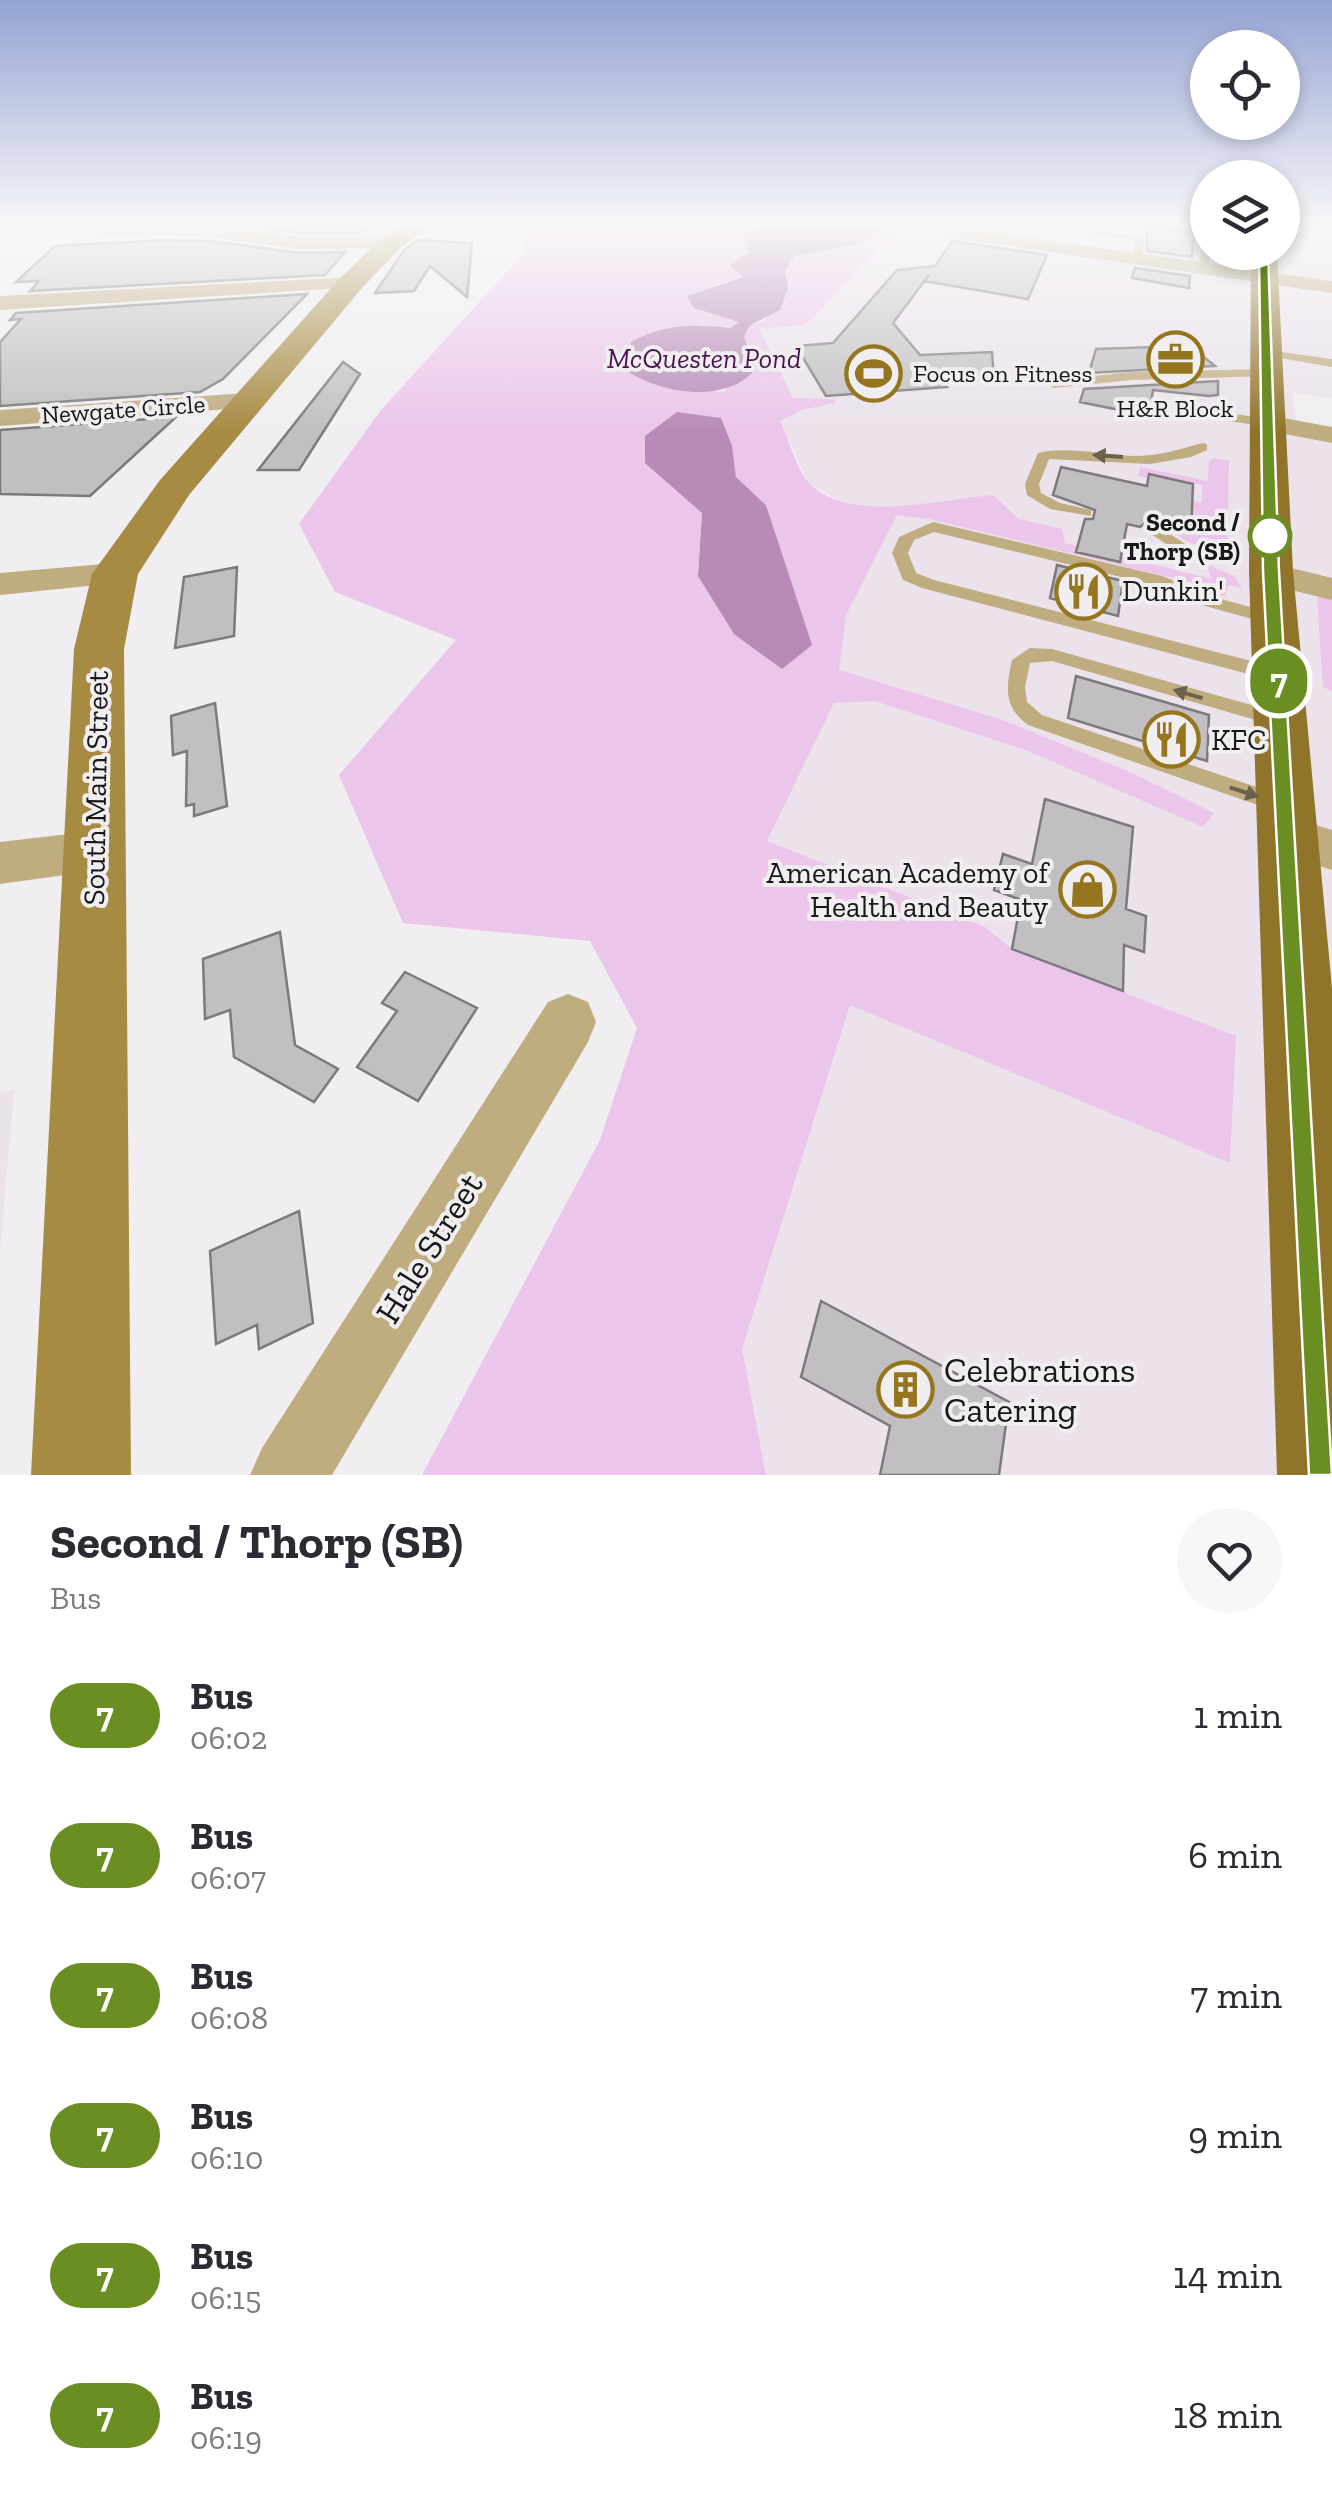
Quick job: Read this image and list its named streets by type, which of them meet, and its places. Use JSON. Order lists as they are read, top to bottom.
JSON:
{
  "streets": {
    "main road": ["South Main Street"],
    "street": ["Newgate Circle", "Hale Street"]
  },
  "crossings": [
    ["Newgate Circle", "South Main Street"]
  ],
  "water": ["McQuesten Pond"],
  "places": {
    "office": ["H&R Block"],
    "sports": ["Focus on Fitness"],
    "other": ["Second / Thorp (SB)"],
    "restaurant": ["Dunkin'", "KFC"],
    "shop": ["American Academy of Health and Beauty"],
    "building": ["Celebrations Catering"]
  },
  "lines": ["bus line 7"],
  "page": {
    "on_map": "7",
    "heading": ["Second / Thorp (SB)", "Bus"],
    "list": [
      {
        "mark": "7",
        "name": "Bus",
        "note": "06:02",
        "value": "1 min"
      },
      {
        "mark": "7",
        "name": "Bus",
        "note": "06:07",
        "value": "6 min"
      },
      {
        "mark": "7",
        "name": "Bus",
        "note": "06:08",
        "value": "7 min"
      },
      {
        "mark": "7",
        "name": "Bus",
        "note": "06:10",
        "value": "9 min"
      },
      {
        "mark": "7",
        "name": "Bus",
        "note": "06:15",
        "value": "14 min"
      },
      {
        "mark": "7",
        "name": "Bus",
        "note": "06:19",
        "value": "18 min"
      }
    ]
  }
}
